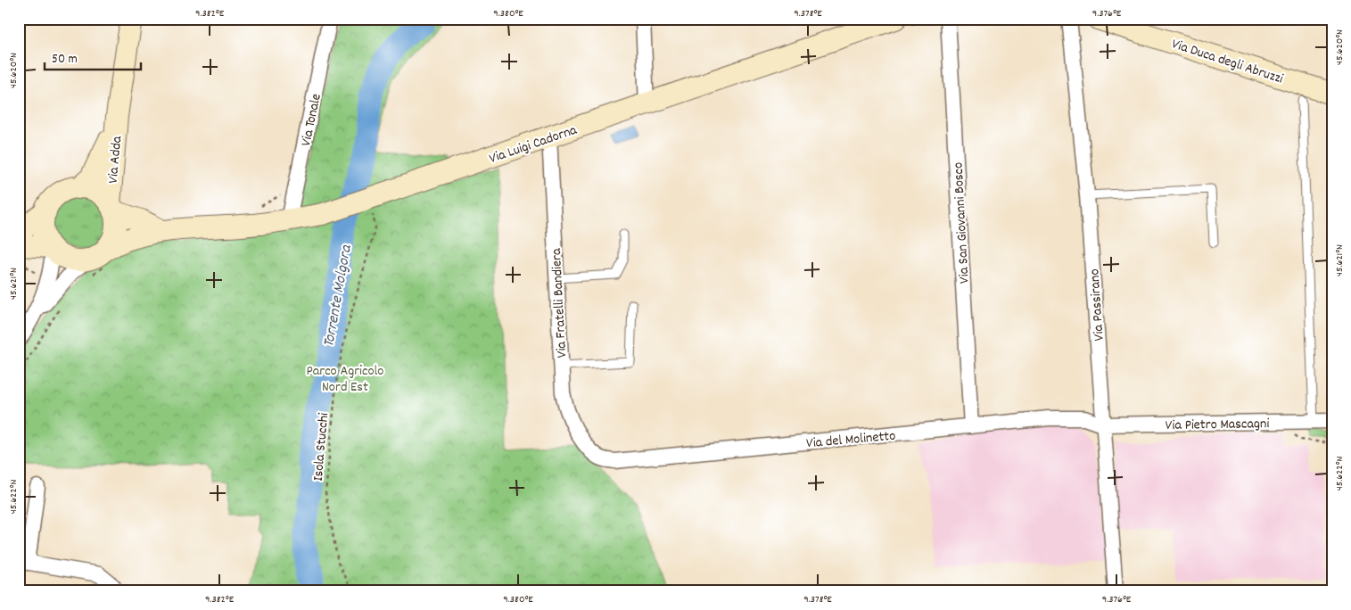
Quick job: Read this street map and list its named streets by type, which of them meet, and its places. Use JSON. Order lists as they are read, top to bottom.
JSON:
{
  "streets": {
    "street": [
      "Via Duca degli Abruzzi",
      "Via Tonale",
      "Via Luigi Cadorna",
      "Via Adda",
      "Via San Giovanni Bosco",
      "Via Fratelli Bandiera",
      "Via Passirano",
      "Via Pietro Mascagni",
      "Via del Molinetto"
    ],
    "path": ["Isola Stucchi"]
  },
  "crossings": [
    ["Via Tonale", "Via Luigi Cadorna"],
    ["Via Luigi Cadorna", "Via Adda"],
    ["Via Luigi Cadorna", "Via Fratelli Bandiera"],
    ["Via Luigi Cadorna", "Isola Stucchi"],
    ["Via San Giovanni Bosco", "Via del Molinetto"],
    ["Via Fratelli Bandiera", "Via del Molinetto"],
    ["Via Passirano", "Via Pietro Mascagni"],
    ["Via Passirano", "Via del Molinetto"],
    ["Via Pietro Mascagni", "Via del Molinetto"]
  ],
  "water": ["Torrente Molgora"],
  "parks": ["Parco Agricolo Nord Est"],
  "scale_bar": "50 m",
  "coordinates": [
    "9.382°E",
    "9.380°E",
    "9.378°E",
    "9.376°E",
    "45.620°N",
    "45.621°N",
    "45.622°N"
  ]
}
